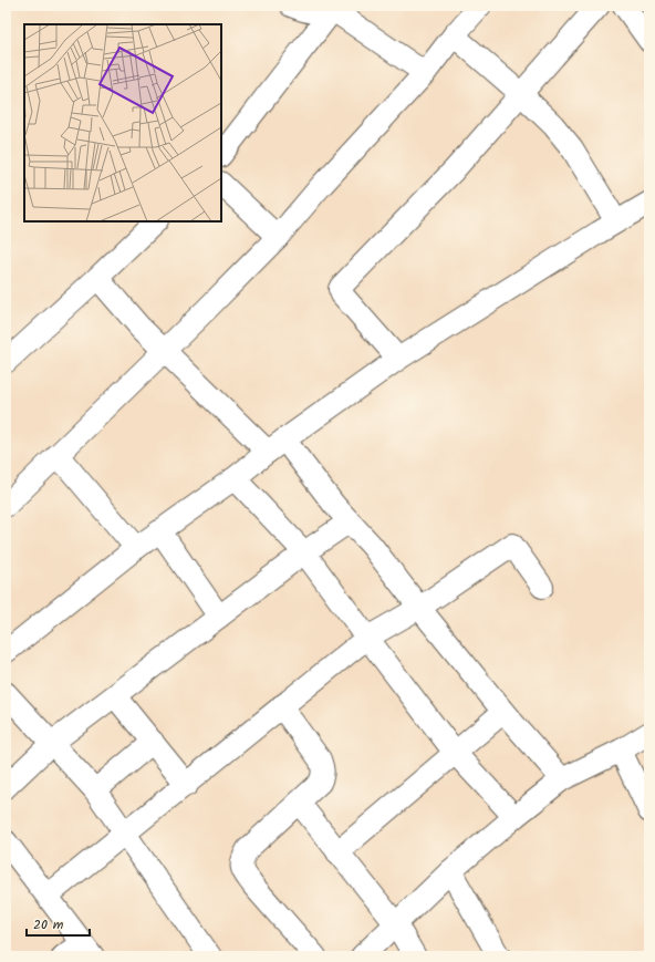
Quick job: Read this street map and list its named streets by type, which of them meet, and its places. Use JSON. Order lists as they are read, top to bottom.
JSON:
{
  "scale_bar": "20 m"
}
